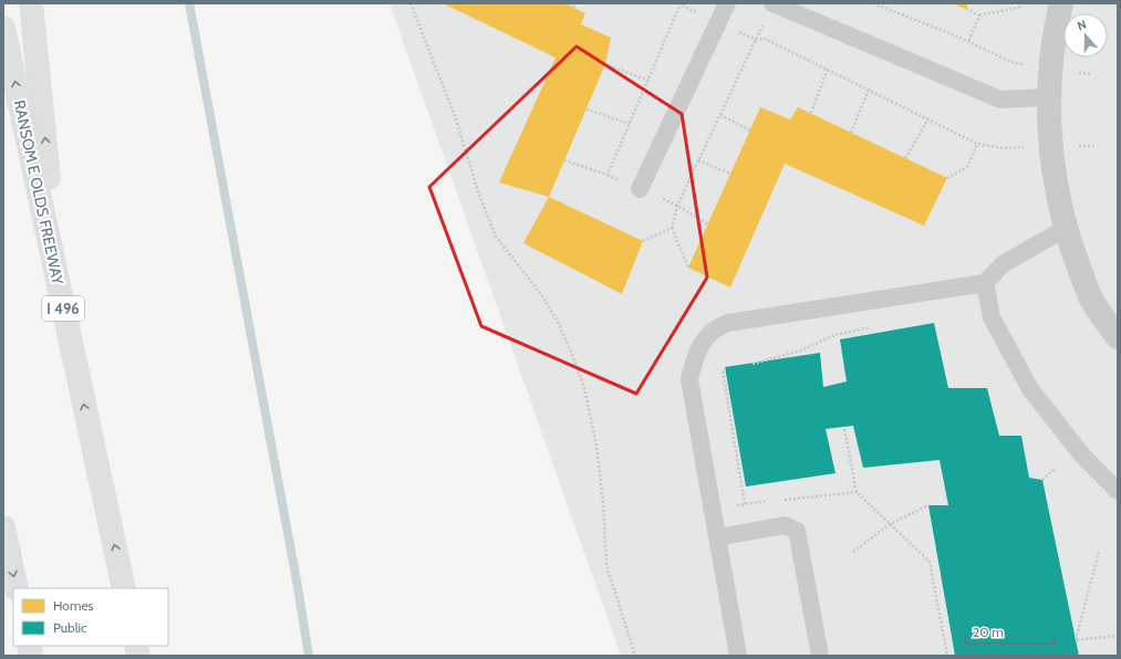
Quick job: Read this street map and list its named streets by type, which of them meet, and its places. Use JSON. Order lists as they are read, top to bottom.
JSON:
{
  "streets": {
    "highway": ["RANSOM E OLDS FREEWAY", "I 496"]
  },
  "legend": ["Homes", "Public"],
  "scale_bar": "20 m",
  "north": "top"
}
